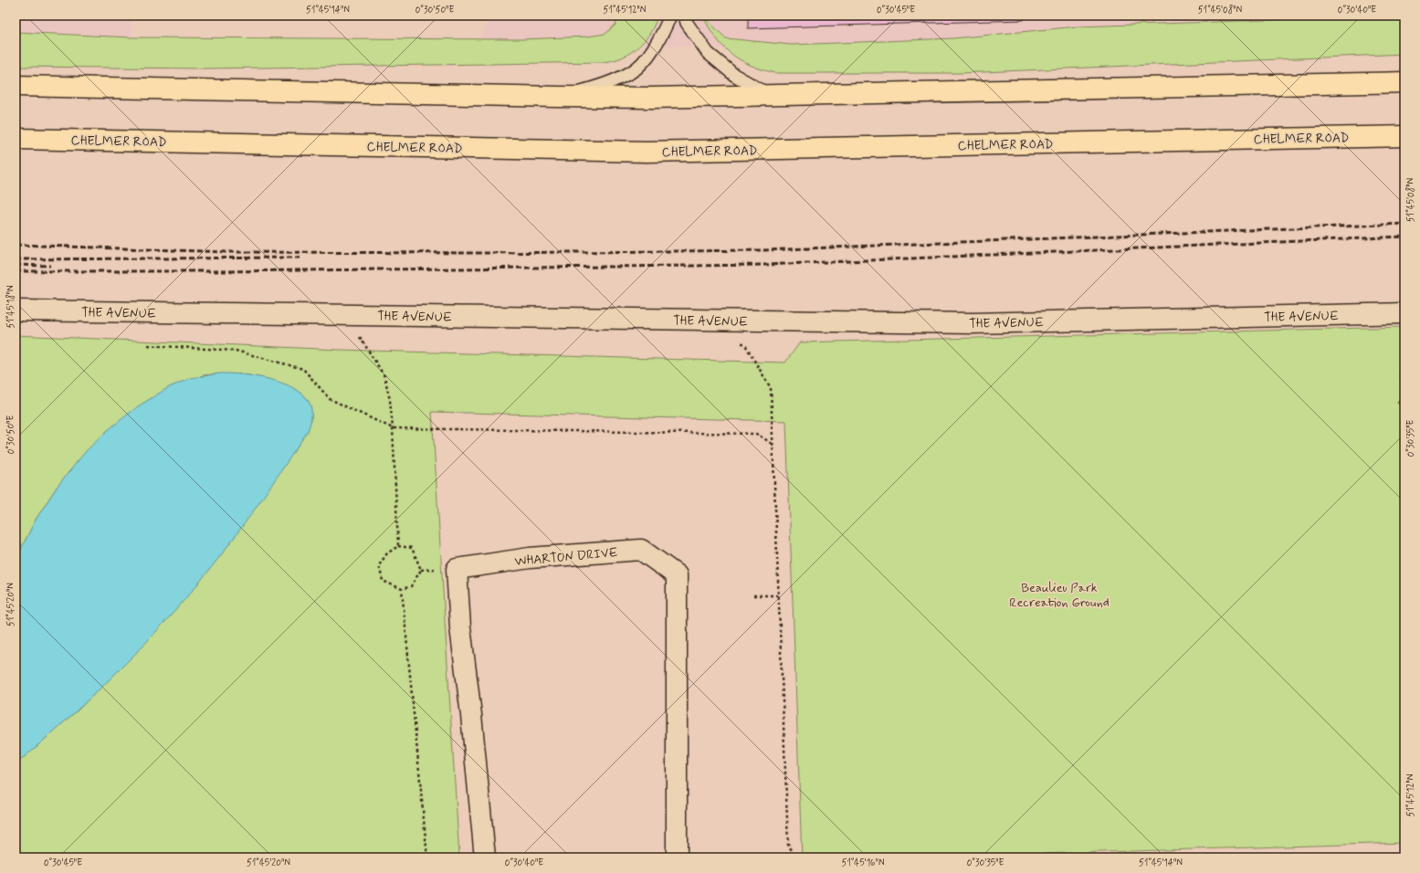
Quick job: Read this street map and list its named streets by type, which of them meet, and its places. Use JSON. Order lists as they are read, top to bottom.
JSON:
{
  "streets": {
    "main road": ["CHELMER ROAD"],
    "street": ["THE AVENUE", "WHARTON DRIVE"]
  },
  "parks": ["Beaulieu Park Recreation Ground"],
  "coordinates": [
    "51°45'14\"N",
    "0°30'50\"E",
    "51°45'12\"N",
    "0°30'45\"E",
    "51°45'08\"N",
    "0°30'40\"E",
    "51°45'18\"N",
    "0°30'35\"E",
    "51°45'20\"N",
    "51°45'16\"N"
  ]
}
